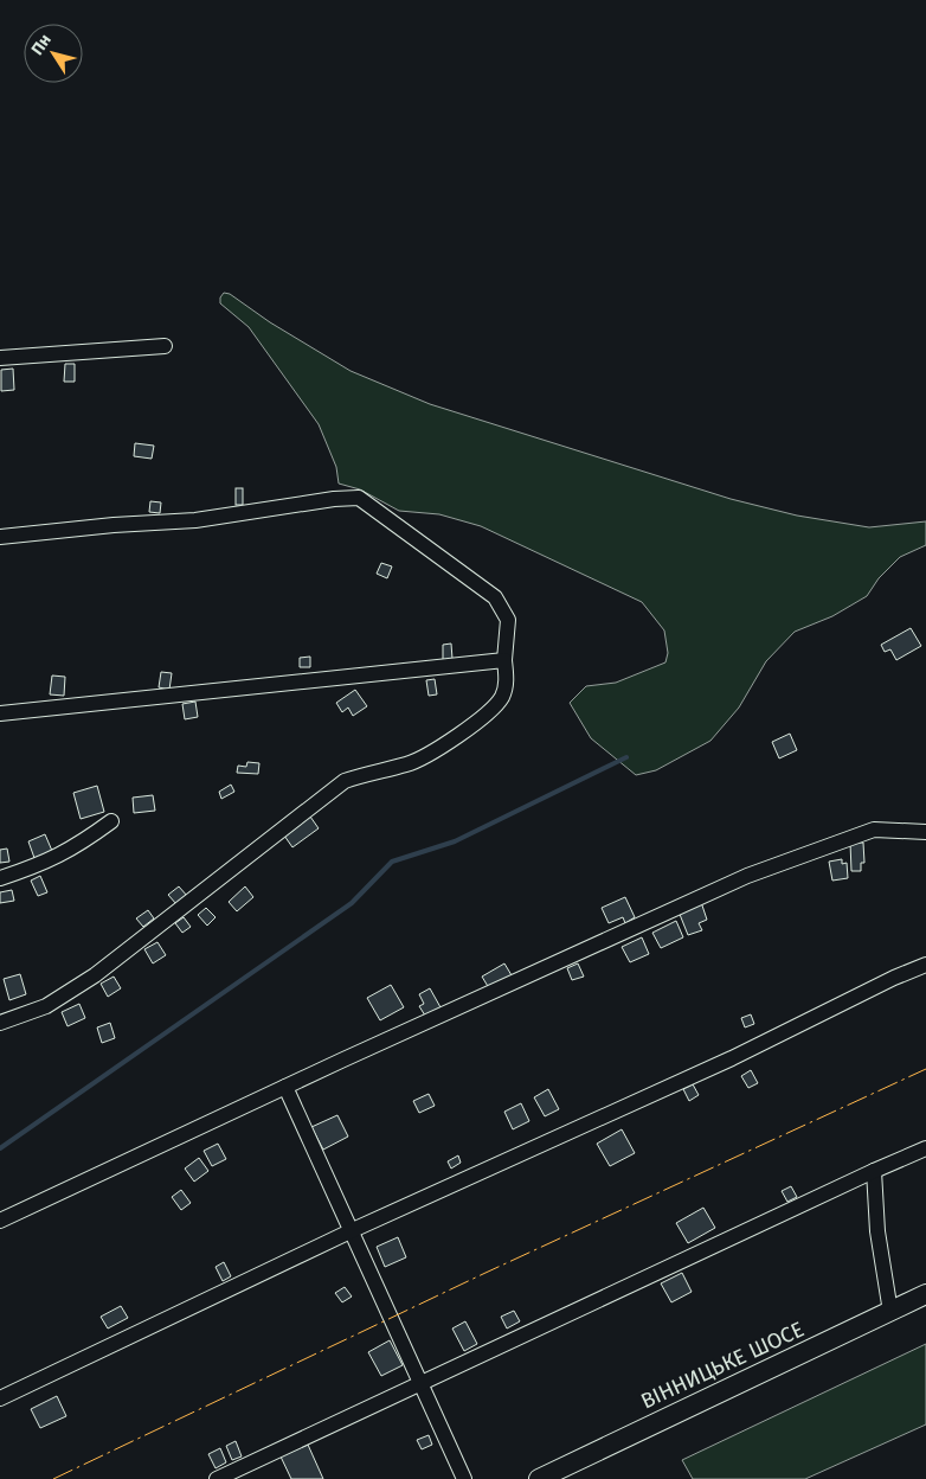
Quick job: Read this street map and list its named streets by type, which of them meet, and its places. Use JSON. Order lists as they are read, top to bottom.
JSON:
{
  "streets": {
    "main road": ["ВІННИЦЬКЕ ШОСЕ"]
  },
  "north": "top left"
}
